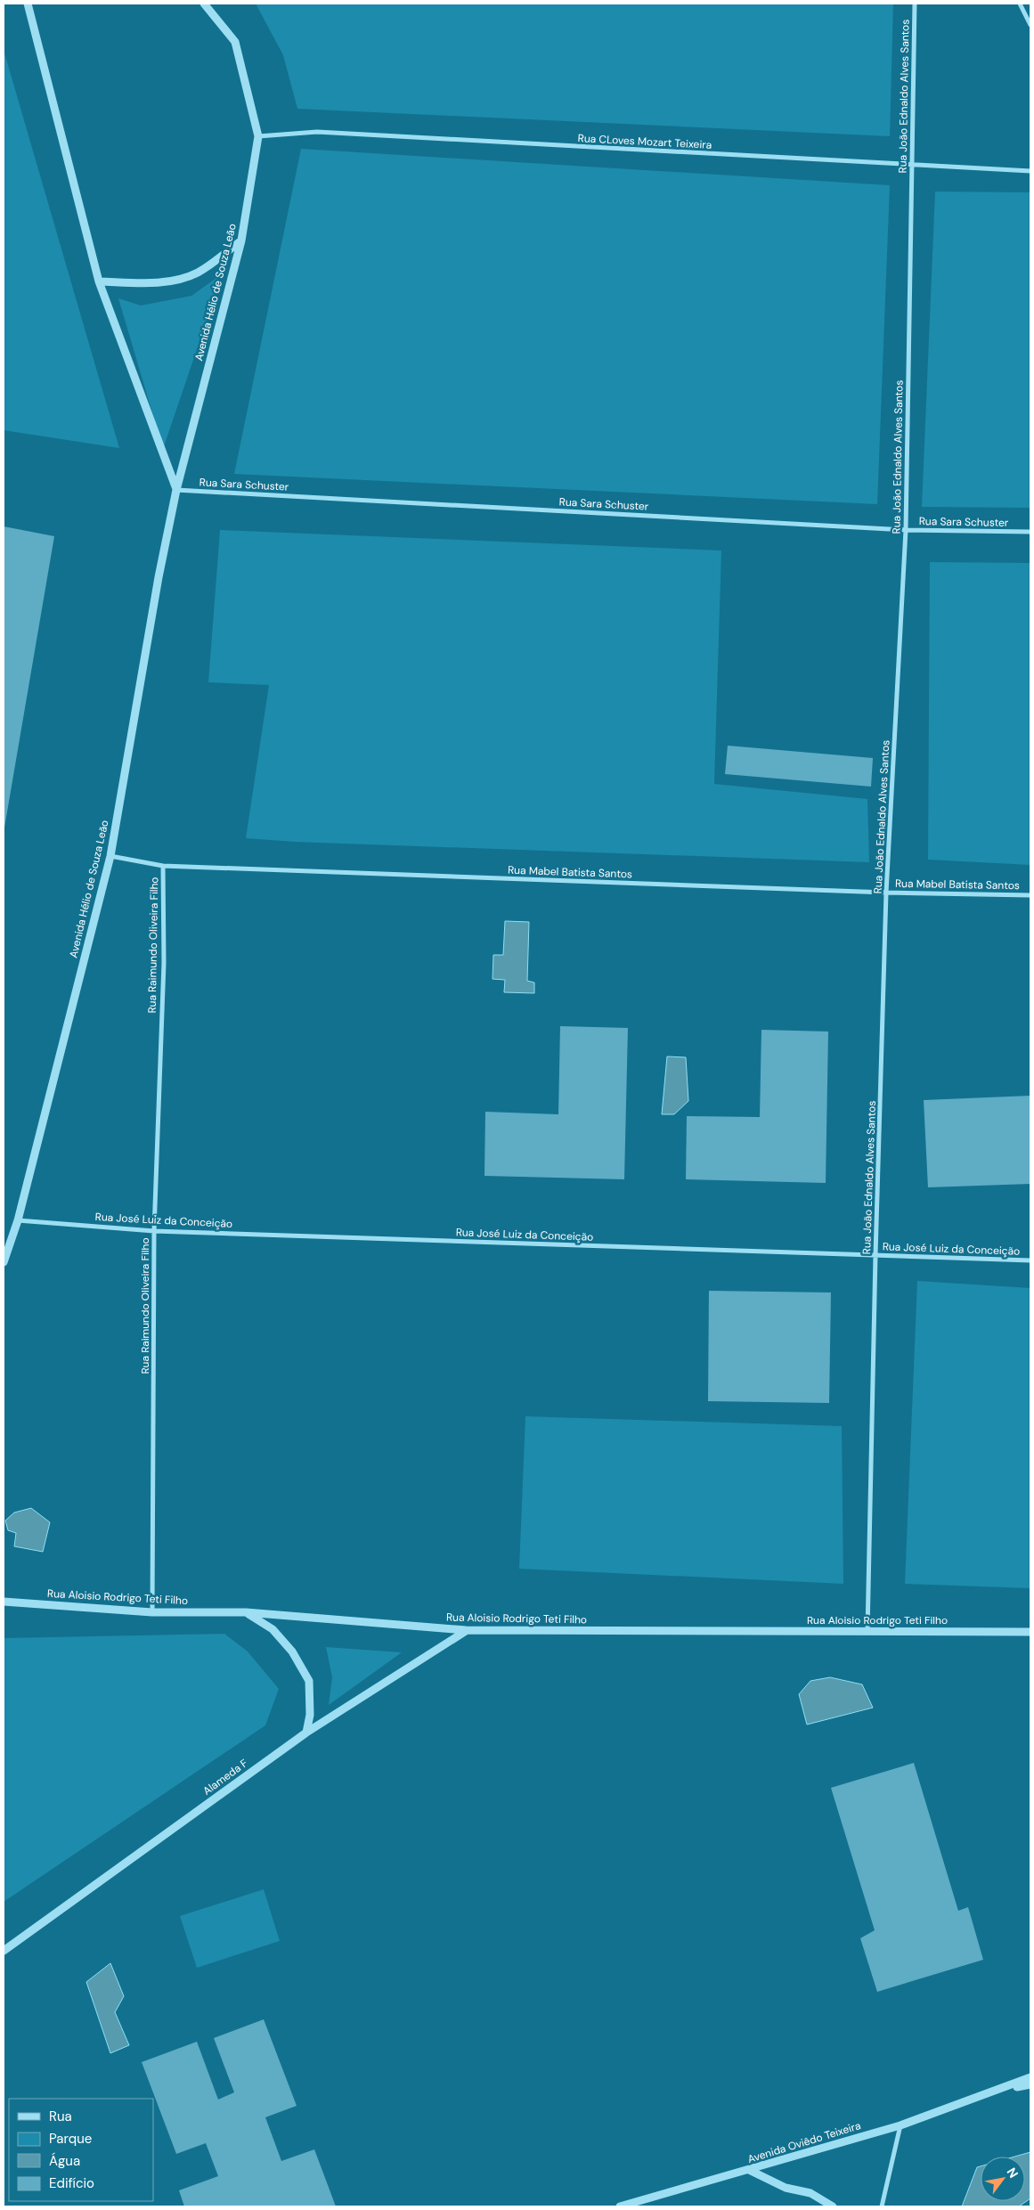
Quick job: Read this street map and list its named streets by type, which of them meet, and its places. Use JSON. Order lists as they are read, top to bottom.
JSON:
{
  "streets": {
    "street": [
      "Rua João Ednaldo Alves Santos",
      "Rua CLoves Mozart Teixeira",
      "Avenida Hélio de Souza Leão",
      "Rua Sara Schuster",
      "Rua Mabel Batista Santos",
      "Rua Raimundo Oliveira Filho",
      "Rua José Luiz da Conceição",
      "Rua Aloisio Rodrigo Teti Filho",
      "Alameda F",
      "Avenida Oviêdo Teixeira"
    ]
  },
  "crossings": [
    ["Rua João Ednaldo Alves Santos", "Rua CLoves Mozart Teixeira"],
    ["Rua João Ednaldo Alves Santos", "Rua Sara Schuster"],
    ["Rua João Ednaldo Alves Santos", "Rua Mabel Batista Santos"],
    ["Rua João Ednaldo Alves Santos", "Rua José Luiz da Conceição"],
    ["Rua João Ednaldo Alves Santos", "Rua Aloisio Rodrigo Teti Filho"],
    ["Rua CLoves Mozart Teixeira", "Avenida Hélio de Souza Leão"],
    ["Avenida Hélio de Souza Leão", "Rua Sara Schuster"],
    ["Avenida Hélio de Souza Leão", "Rua Mabel Batista Santos"],
    ["Avenida Hélio de Souza Leão", "Rua José Luiz da Conceição"],
    ["Rua Mabel Batista Santos", "Rua Raimundo Oliveira Filho"],
    ["Rua Raimundo Oliveira Filho", "Rua José Luiz da Conceição"],
    ["Rua Raimundo Oliveira Filho", "Rua Aloisio Rodrigo Teti Filho"],
    ["Rua Aloisio Rodrigo Teti Filho", "Alameda F"]
  ],
  "legend": [
    "Rua",
    "Parque",
    "Água",
    "Edifício"
  ],
  "north": "top right"
}
